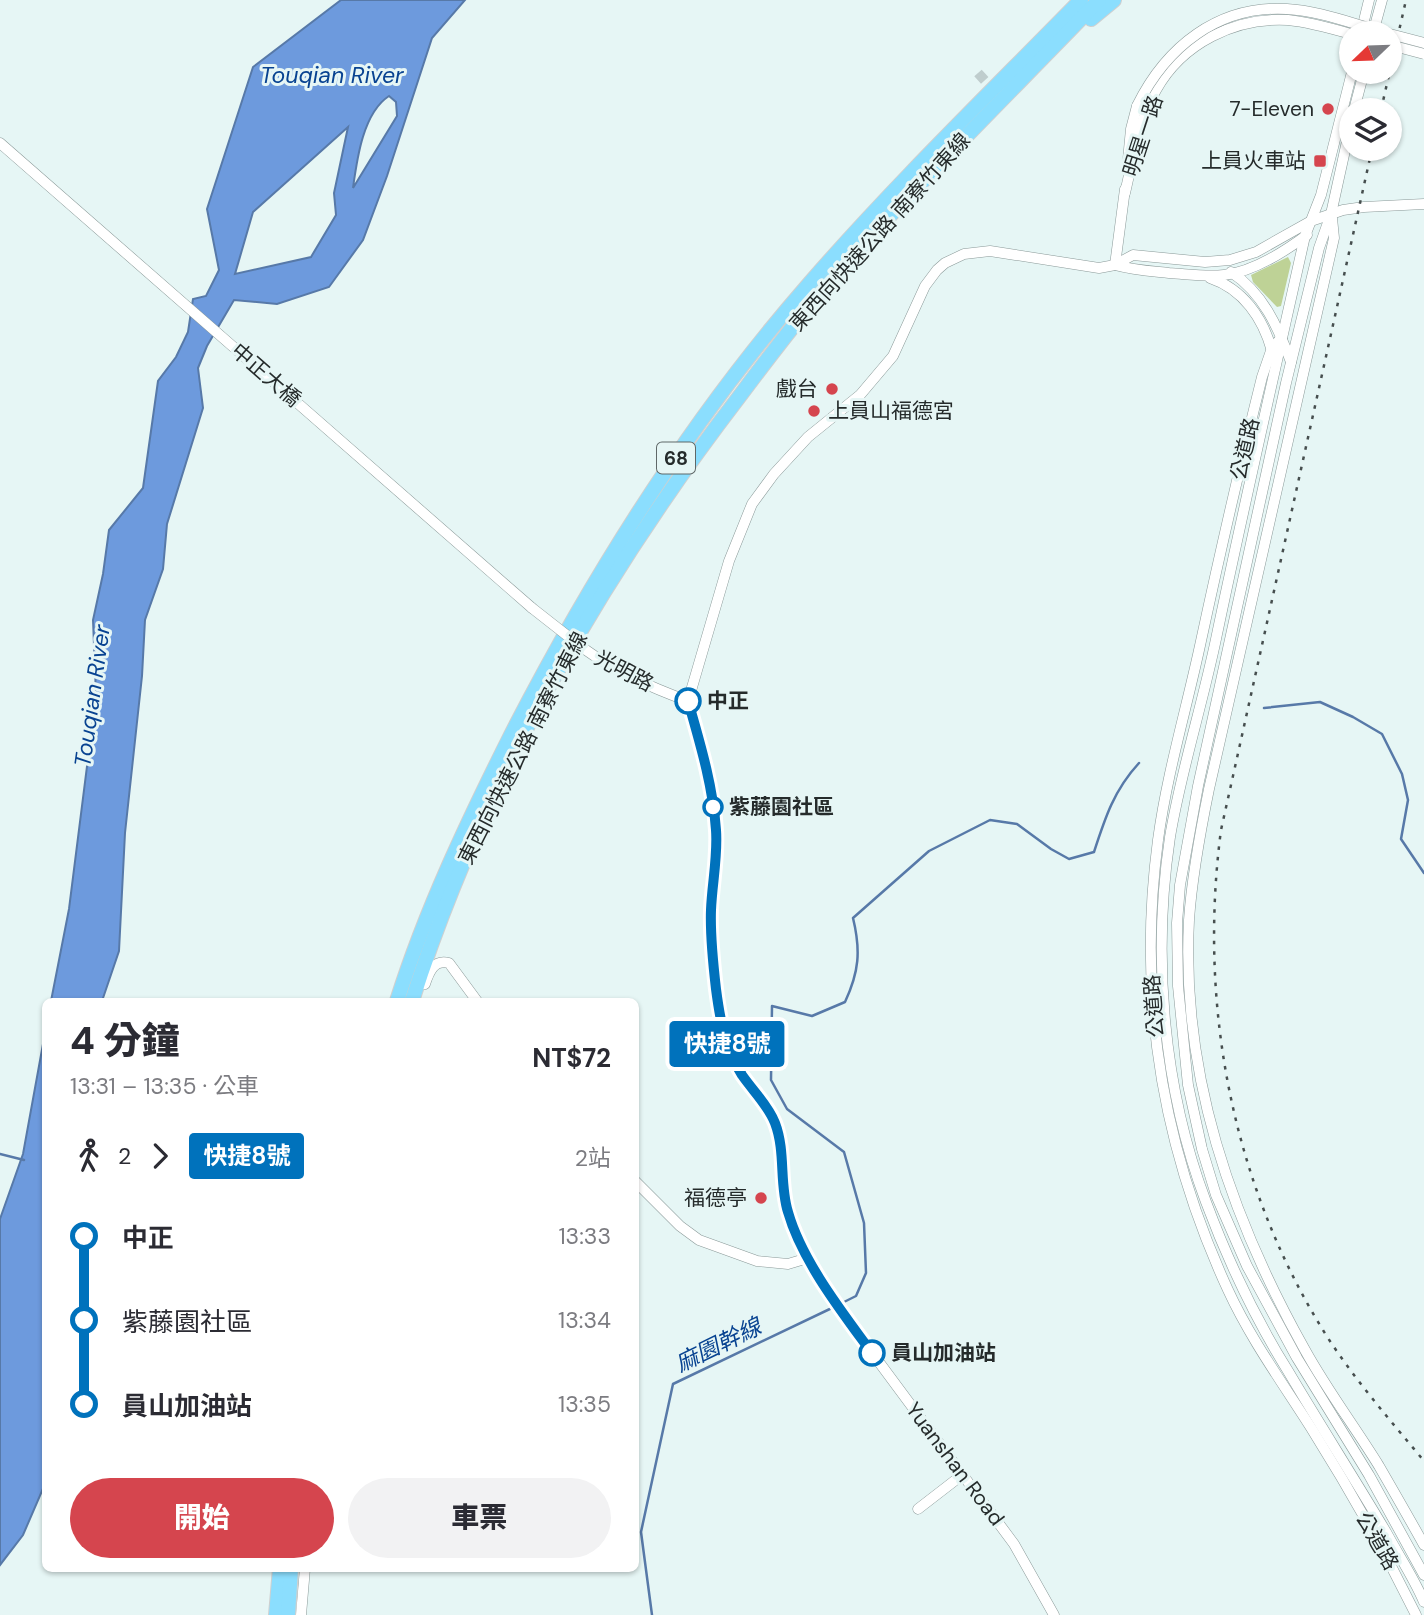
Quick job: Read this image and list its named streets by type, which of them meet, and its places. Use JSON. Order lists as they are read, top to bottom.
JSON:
{
  "streets": {
    "highway": ["東西向快速公路 南寮竹東線", "68"],
    "street": [
      "明星一路",
      "中正大橋",
      "公道路",
      "光明路",
      "Yuanshan Road"
    ]
  },
  "crossings": [
    ["中正大橋", "光明路"]
  ],
  "water": ["Touqian River", "麻園幹線"],
  "places": {
    "other": [
      "7-Eleven",
      "戲台",
      "上員山福德宮",
      "中正",
      "紫藤園社區",
      "福德亭",
      "員山加油站"
    ],
    "transit": ["上員火車站"]
  },
  "lines": ["bus line 快捷8號"],
  "north": "bottom left",
  "page": {
    "on_map": "快捷8號",
    "heading": ["4 分鐘", "13:31 – 13:35 · 公車", "NT$72"],
    "legs": ["2", "快捷8號", "2站"],
    "list": [
      {
        "name": "中正",
        "value": "13:33"
      },
      {
        "name": "紫藤園社區",
        "value": "13:34"
      },
      {
        "name": "員山加油站",
        "value": "13:35"
      }
    ],
    "buttons": ["開始", "車票"]
  }
}
